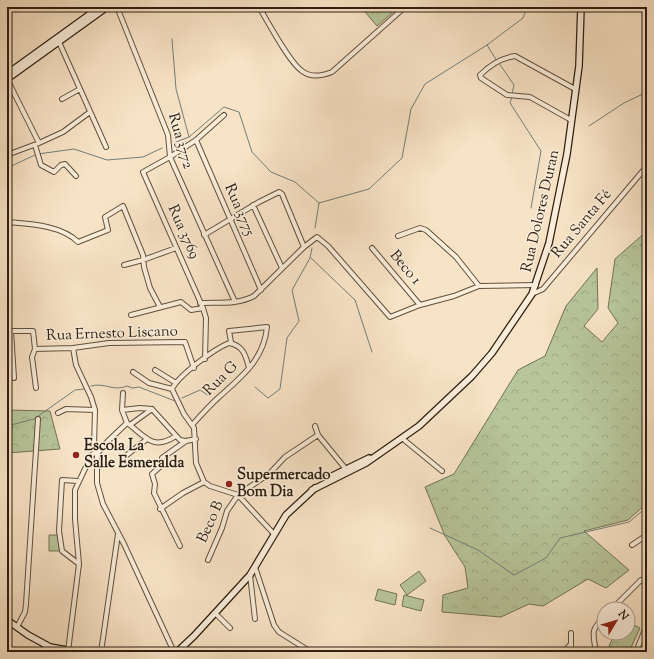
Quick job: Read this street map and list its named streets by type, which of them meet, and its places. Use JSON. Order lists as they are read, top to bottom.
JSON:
{
  "streets": {
    "street": [
      "Rua 3772",
      "Rua 3775",
      "Rua Dolores Duran",
      "Rua Santa Fé",
      "Rua 3769",
      "Beco 1",
      "Rua Ernesto Liscano",
      "Rua G",
      "Beco B"
    ]
  },
  "crossings": [
    ["Rua 3772", "Rua 3769"],
    ["Rua Dolores Duran", "Rua Santa Fé"]
  ],
  "places": ["Escola La Salle Esmeralda", "Supermercado Bom Dia"],
  "north": "top right"
}
